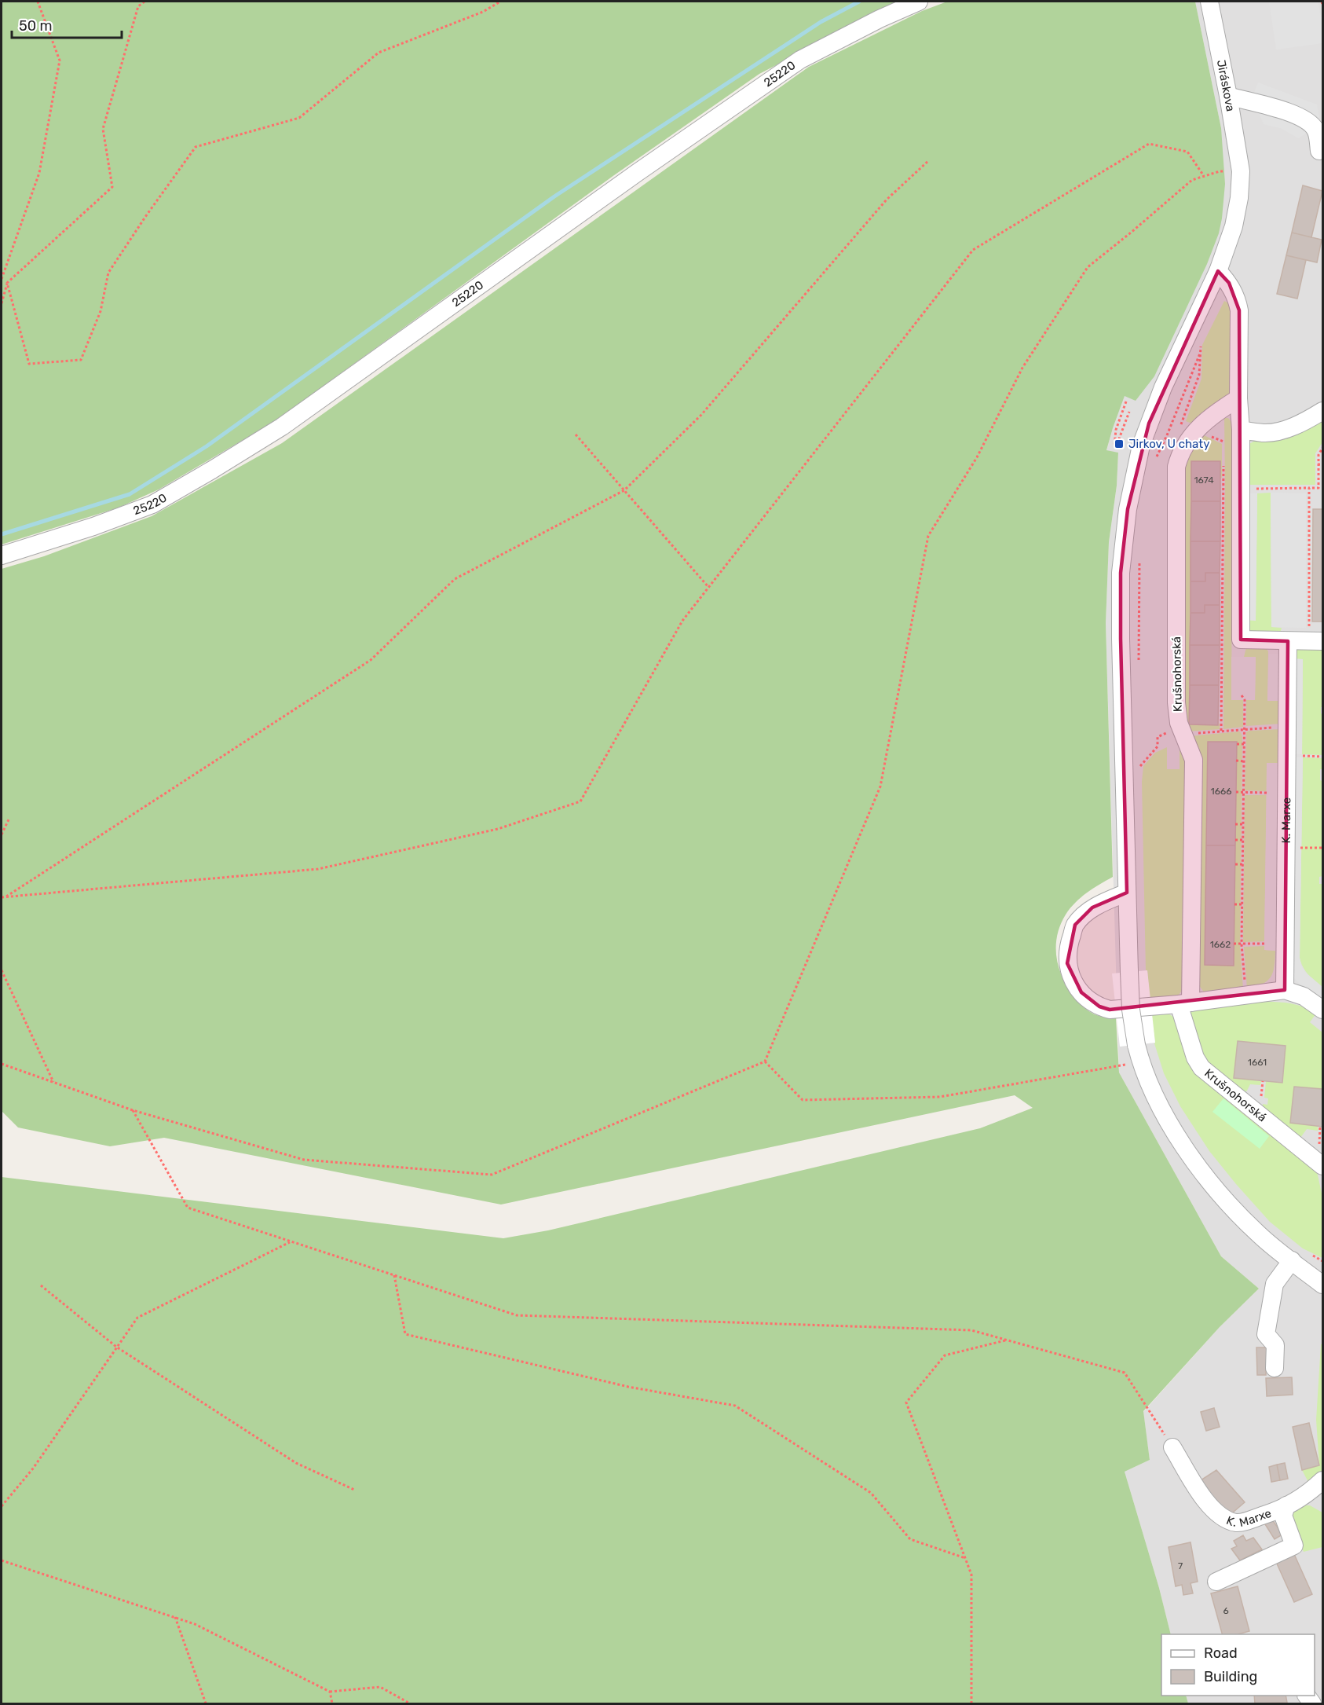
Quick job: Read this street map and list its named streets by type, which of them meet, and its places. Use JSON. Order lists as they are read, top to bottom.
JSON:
{
  "streets": {
    "street": [
      "25220",
      "Jiráskova",
      "Krušnohorská",
      "K. Marxe"
    ]
  },
  "places": {
    "transit": ["Jirkov, U chaty"]
  },
  "house_numbers": [
    "1674",
    "1666",
    "1662",
    "1661",
    "7",
    "6"
  ],
  "legend": ["Road", "Building"],
  "scale_bar": "50 m"
}
